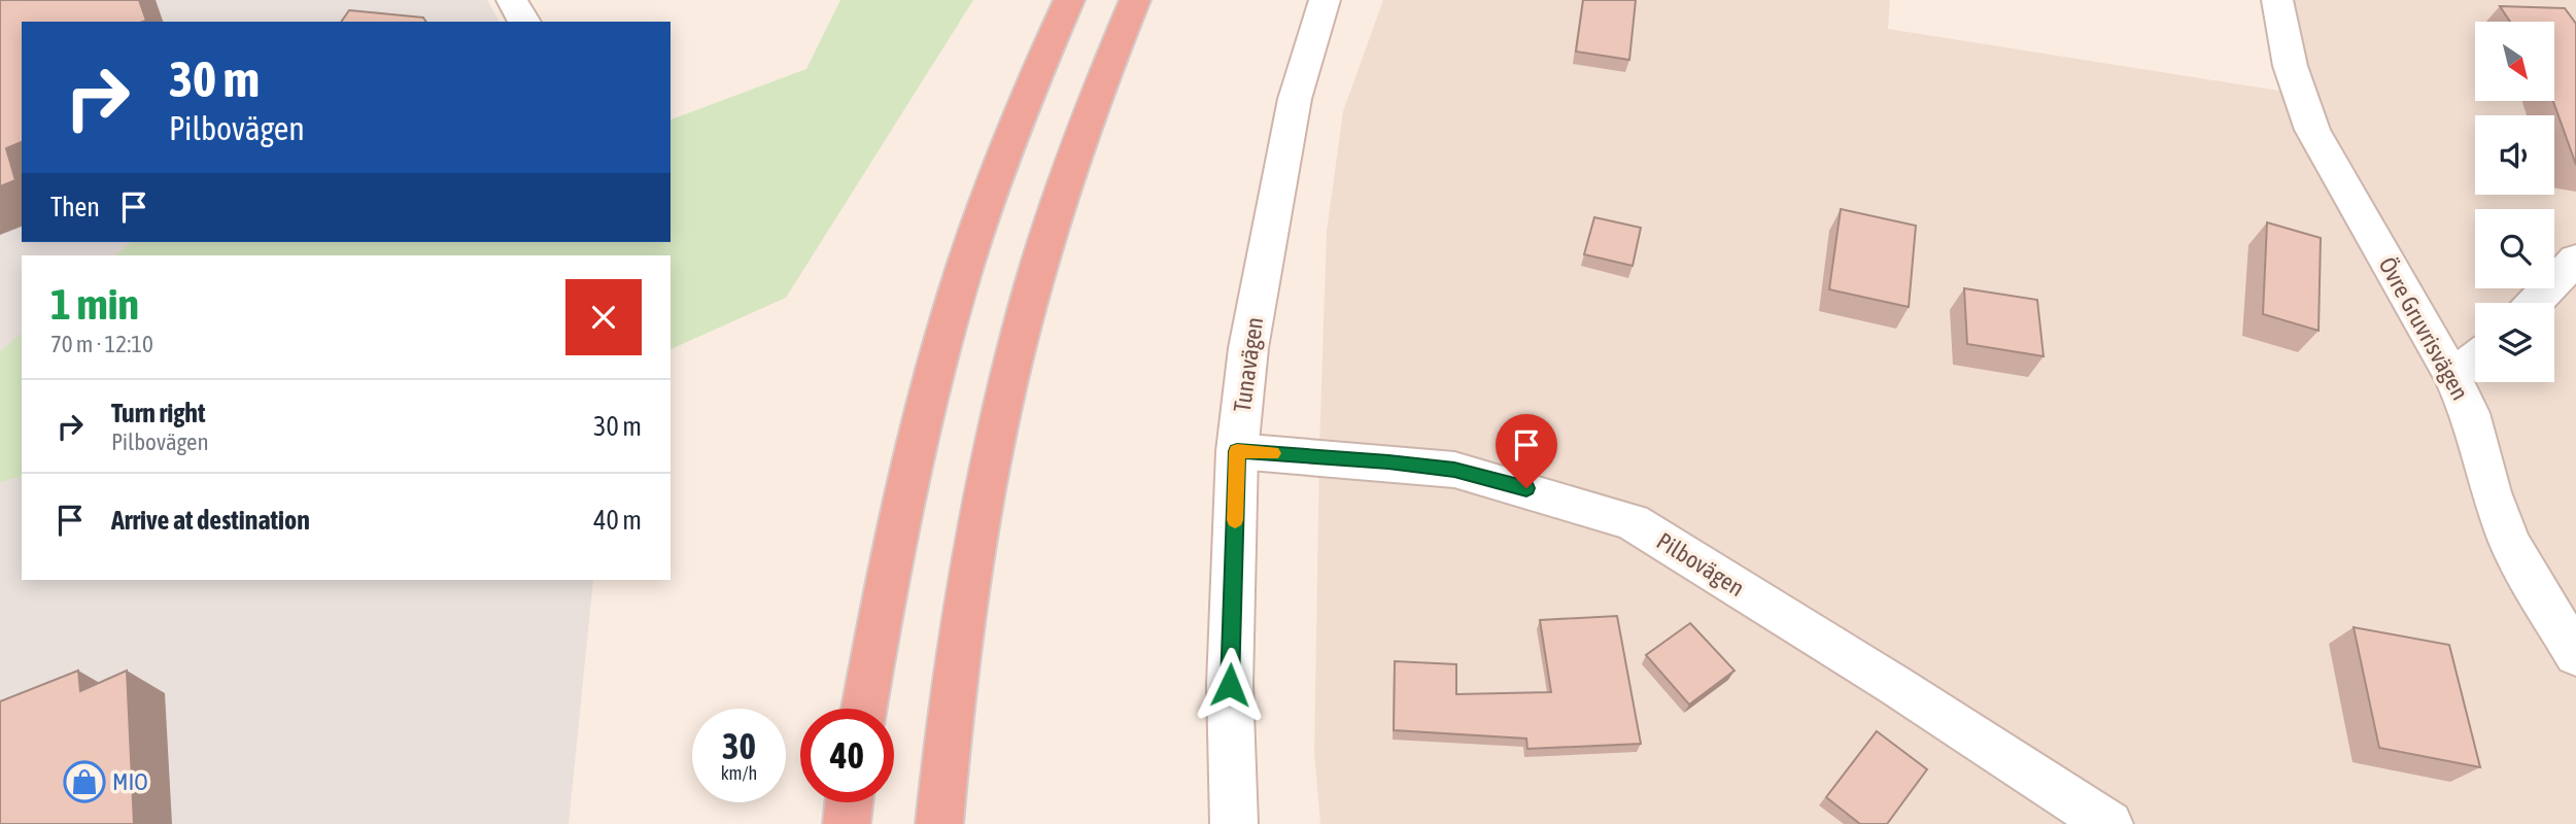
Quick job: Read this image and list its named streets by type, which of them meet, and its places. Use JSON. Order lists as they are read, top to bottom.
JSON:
{
  "streets": {
    "street": ["Övre Gruvrisvägen", "Tunavägen", "Pilbovägen"]
  },
  "crossings": [
    ["Tunavägen", "Pilbovägen"]
  ],
  "places": {
    "shop": ["MIO"]
  },
  "north": "bottom right",
  "page": {
    "turn": ["30 m", "Pilbovägen"],
    "then": "Then",
    "heading": ["1 min", "70 m · 12:10"],
    "list": [
      {
        "name": "Turn right",
        "note": "Pilbovägen",
        "value": "30 m"
      },
      {
        "name": "Arrive at destination",
        "value": "40 m"
      }
    ],
    "speed": "30 km/h",
    "limit": "40"
  }
}
